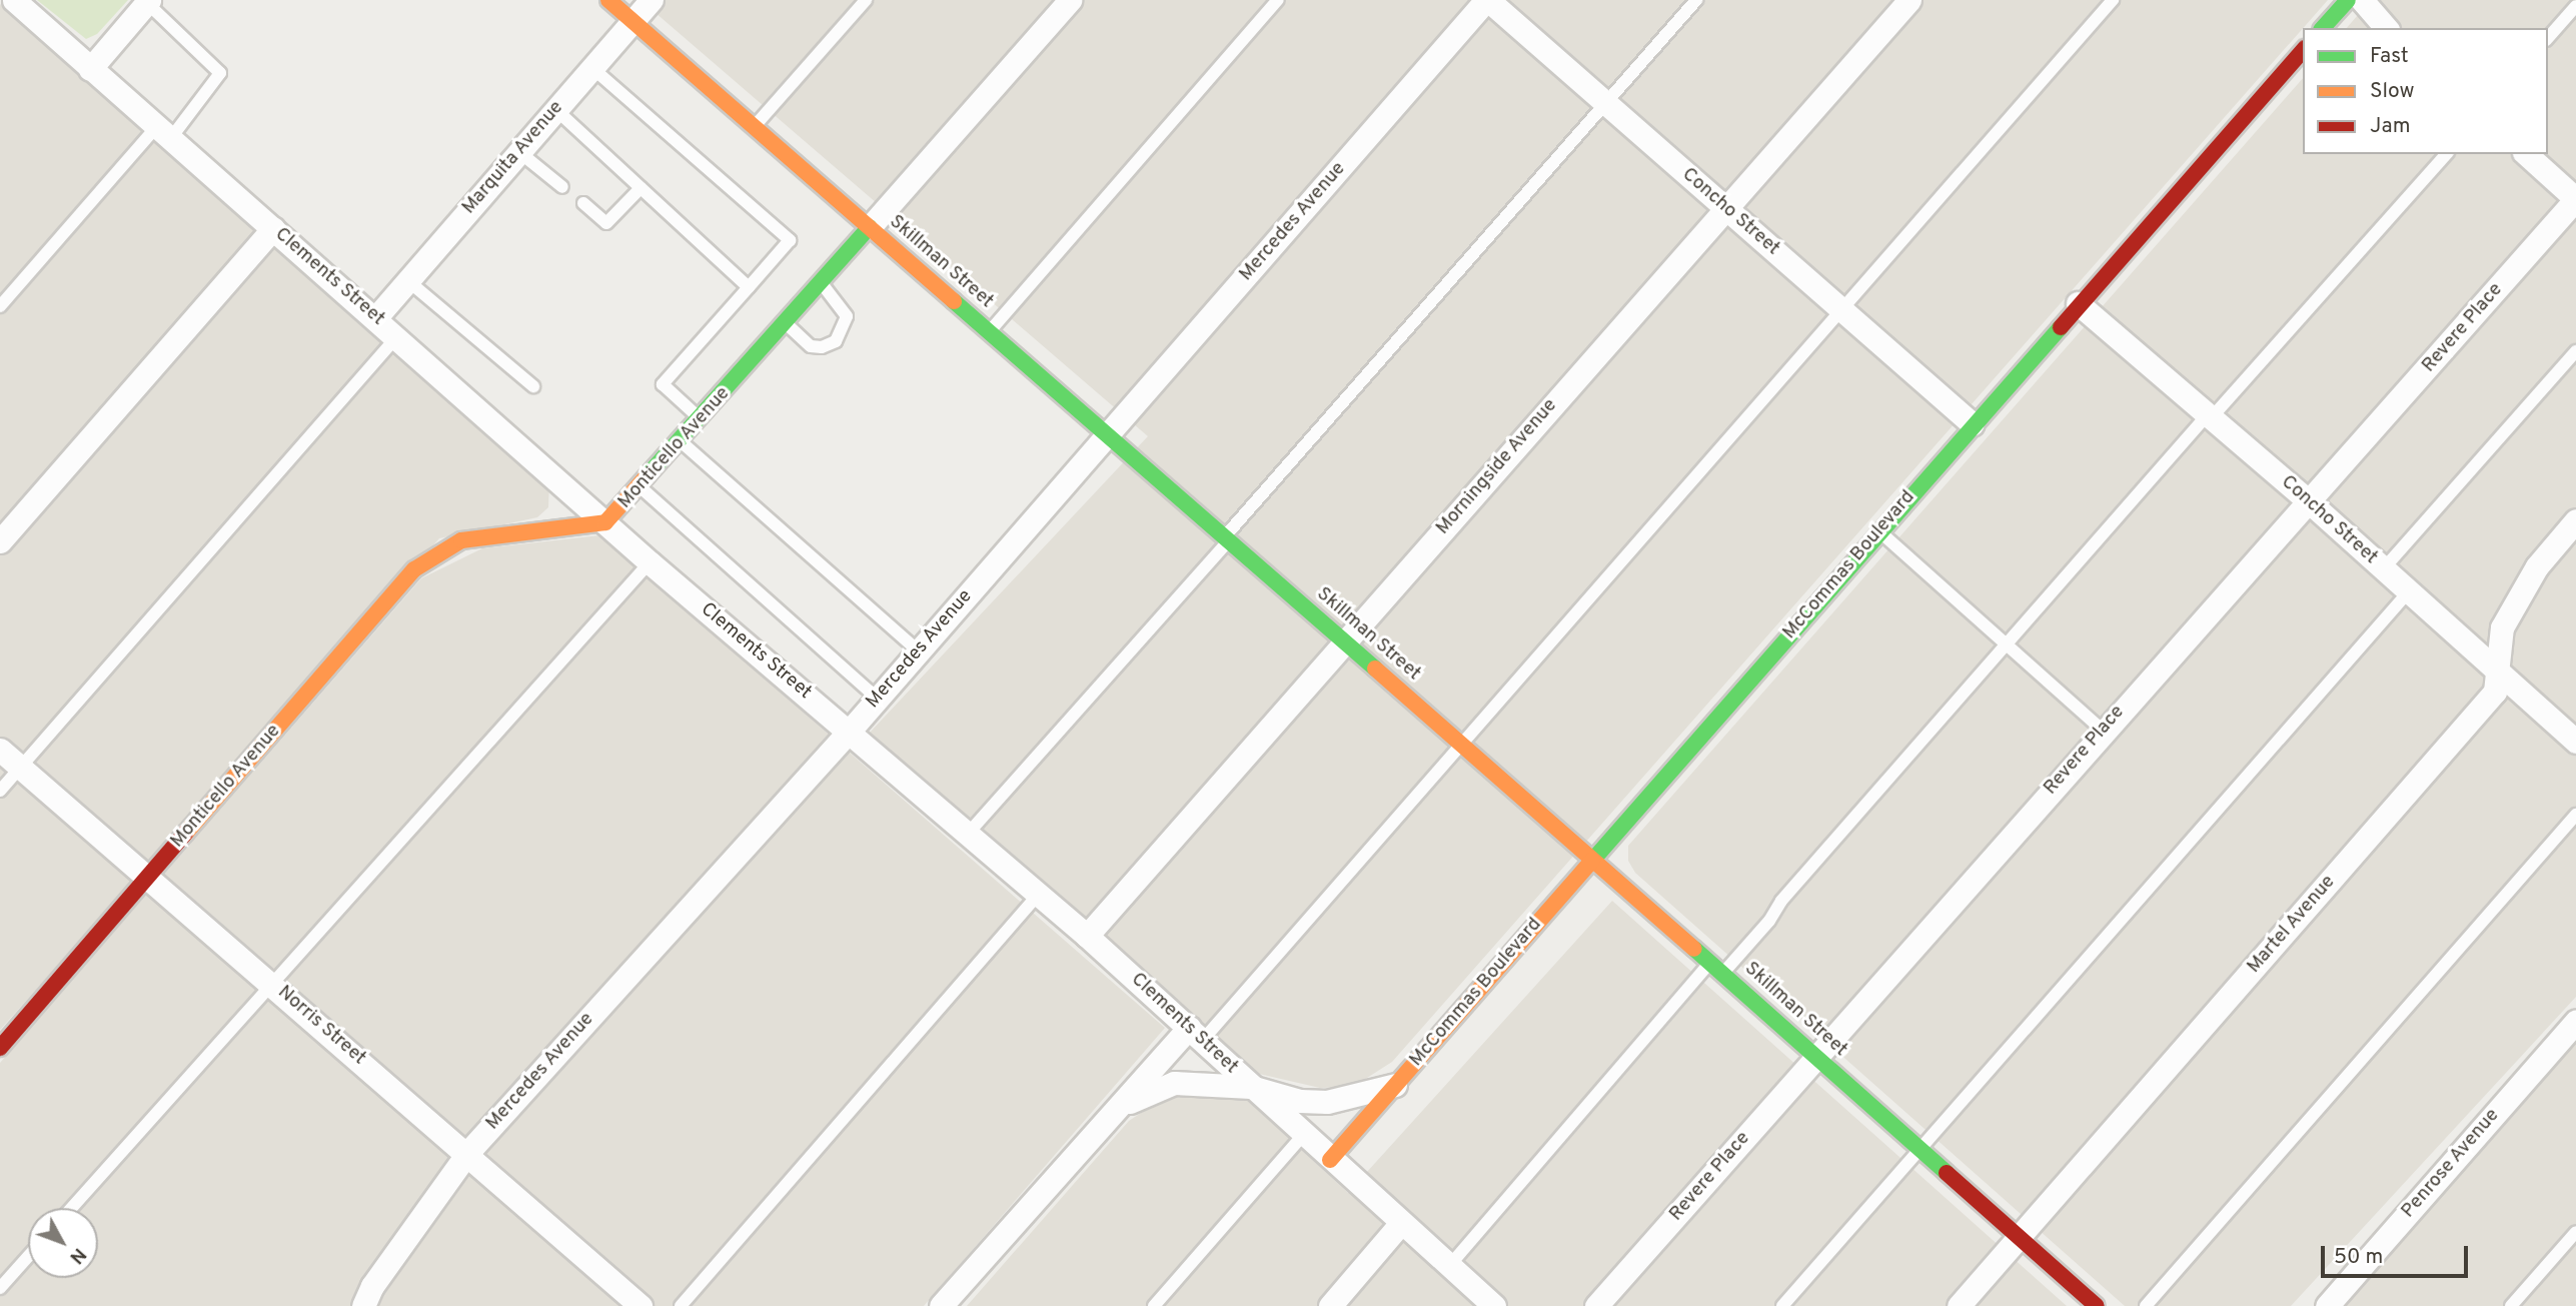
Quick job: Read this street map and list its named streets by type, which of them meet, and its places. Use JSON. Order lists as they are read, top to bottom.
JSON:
{
  "streets": {
    "street": [
      "Marquita Avenue",
      "Concho Street",
      "Mercedes Avenue",
      "Skillman Street",
      "Clements Street",
      "Revere Place",
      "Monticello Avenue",
      "Morningside Avenue",
      "McCommas Boulevard",
      "Martel Avenue",
      "Norris Street",
      "Penrose Avenue"
    ]
  },
  "crossings": [
    ["Marquita Avenue", "Skillman Street"],
    ["Marquita Avenue", "Clements Street"],
    ["Concho Street", "Mercedes Avenue"],
    ["Concho Street", "Revere Place"],
    ["Concho Street", "Morningside Avenue"],
    ["Concho Street", "McCommas Boulevard"],
    ["Concho Street", "Martel Avenue"],
    ["Mercedes Avenue", "Skillman Street"],
    ["Mercedes Avenue", "Clements Street"],
    ["Mercedes Avenue", "Norris Street"],
    ["Skillman Street", "Revere Place"],
    ["Skillman Street", "Monticello Avenue"],
    ["Skillman Street", "Morningside Avenue"],
    ["Skillman Street", "McCommas Boulevard"],
    ["Skillman Street", "Martel Avenue"],
    ["Clements Street", "Monticello Avenue"],
    ["Clements Street", "Morningside Avenue"],
    ["Clements Street", "McCommas Boulevard"],
    ["Monticello Avenue", "Norris Street"]
  ],
  "legend": ["Fast", "Slow", "Jam"],
  "scale_bar": "50 m",
  "north": "bottom right"
}
